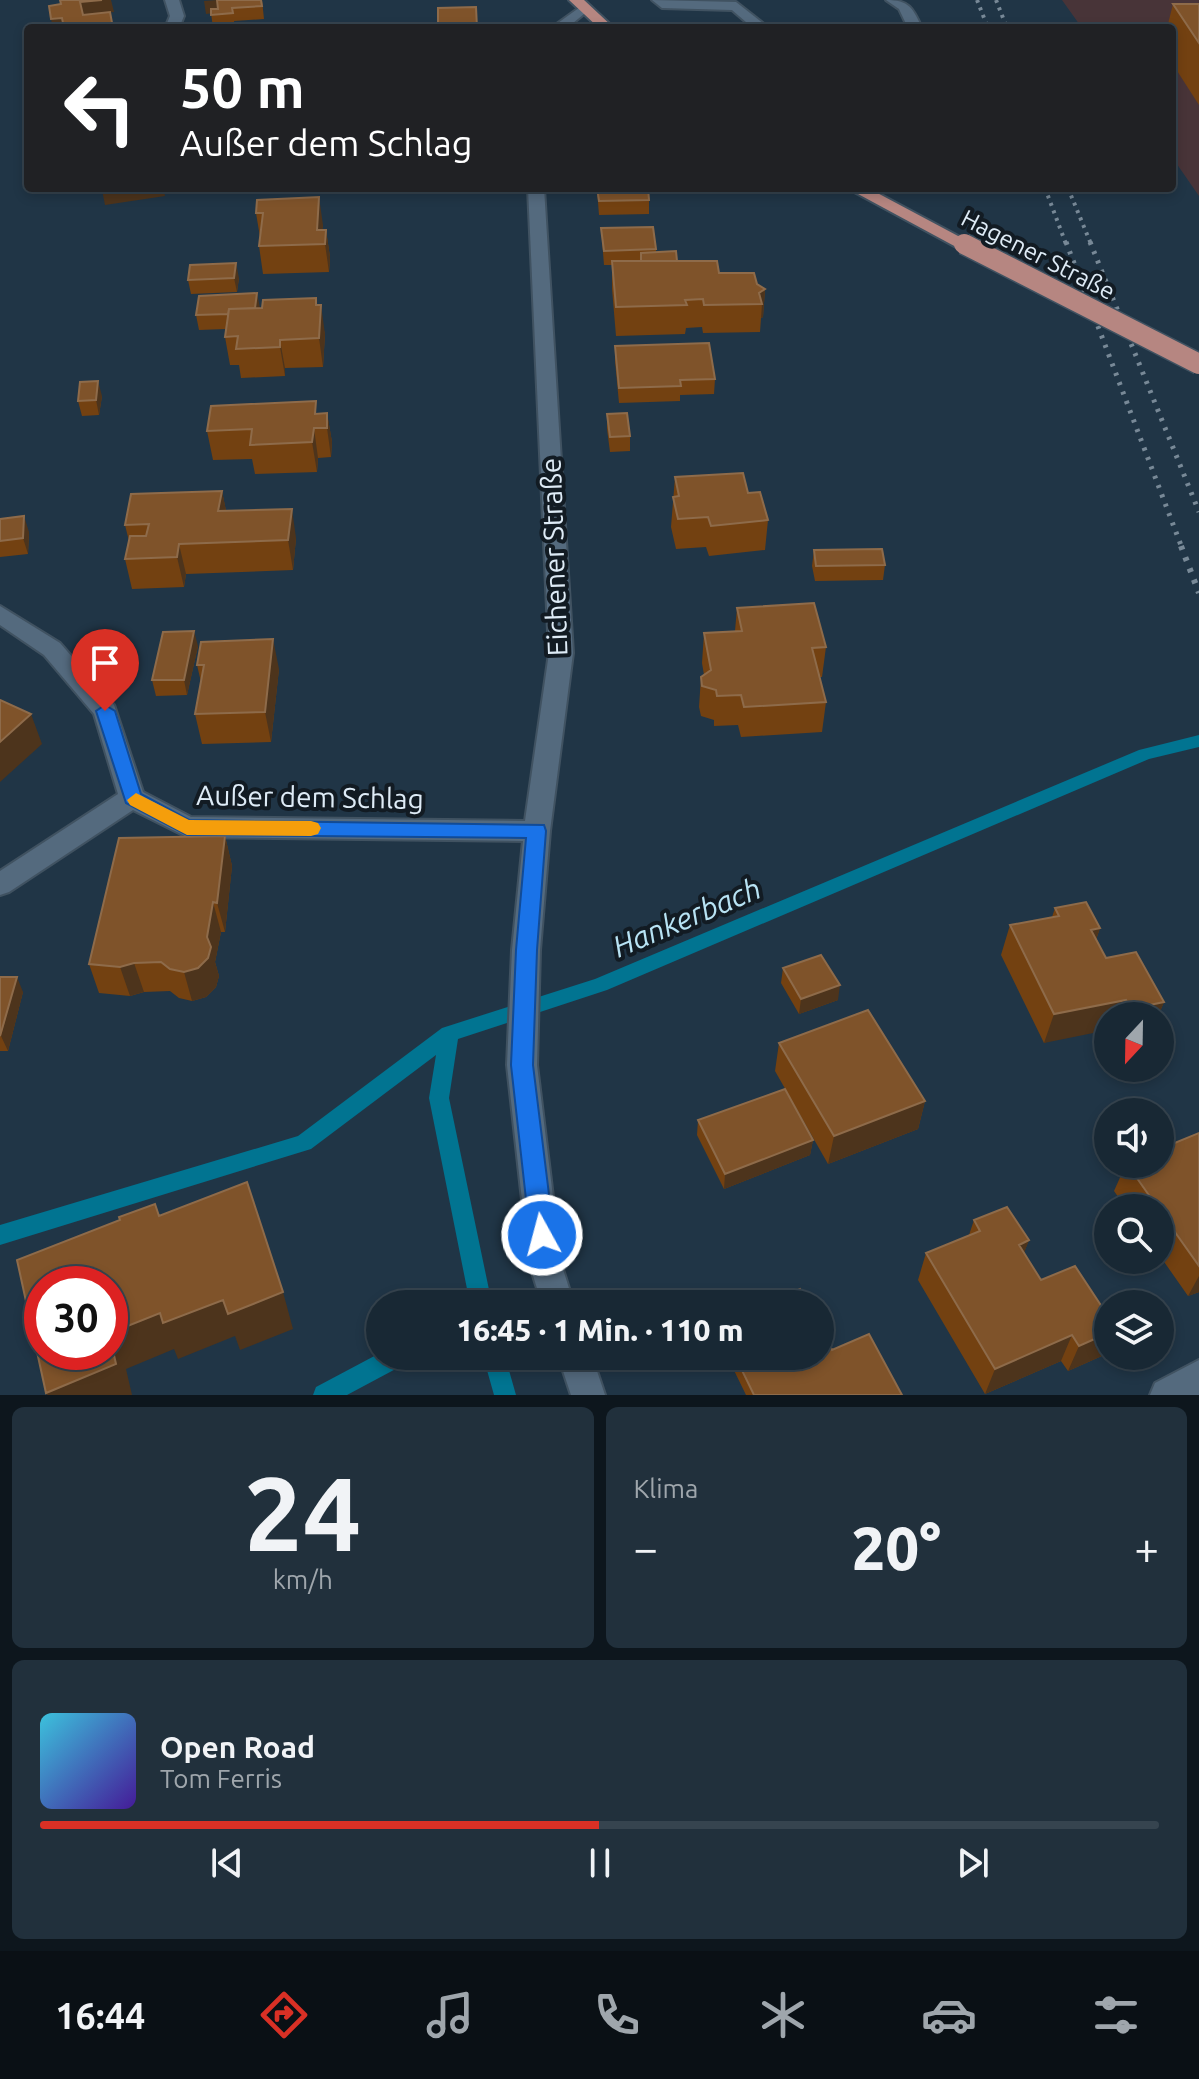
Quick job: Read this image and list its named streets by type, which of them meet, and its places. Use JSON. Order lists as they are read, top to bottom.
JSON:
{
  "streets": {
    "main road": ["Hagener Straße"],
    "street": ["Eichener Straße", "Außer dem Schlag"]
  },
  "crossings": [
    ["Eichener Straße", "Außer dem Schlag"]
  ],
  "water": ["Hankerbach"],
  "north": "bottom",
  "page": {
    "turn": ["50 m", "Außer dem Schlag"],
    "limit": "30",
    "trip": "16:45 · 1 Min. · 110 m",
    "tile": [
      ["24", "km/h"],
      "Klima"
    ],
    "heat": ["−", "20°", "+"],
    "song": ["Open Road", "Tom Ferris"],
    "tabs": "16:44"
  }
}
